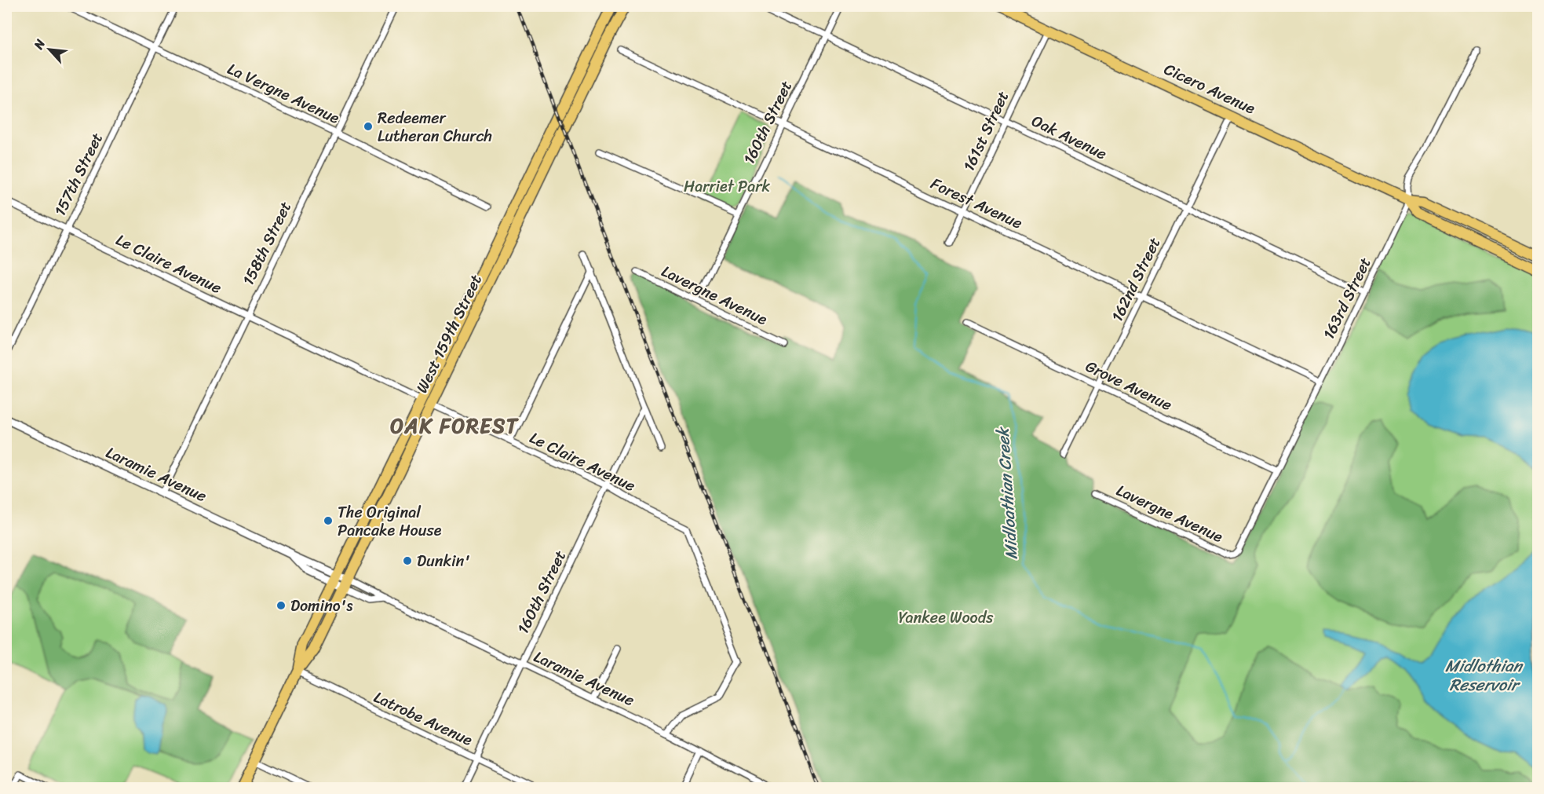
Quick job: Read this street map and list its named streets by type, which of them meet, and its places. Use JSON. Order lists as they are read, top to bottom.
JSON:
{
  "streets": {
    "main road": ["Cicero Avenue", "West 159th Street"],
    "street": [
      "La Vergne Avenue",
      "160th Street",
      "161st Street",
      "Oak Avenue",
      "157th Street",
      "Forest Avenue",
      "158th Street",
      "Le Claire Avenue",
      "162nd Street",
      "Lavergne Avenue",
      "163rd Street",
      "Grove Avenue",
      "Laramie Avenue",
      "Latrobe Avenue"
    ]
  },
  "crossings": [
    ["Cicero Avenue", "161st Street"],
    ["Cicero Avenue", "162nd Street"],
    ["Cicero Avenue", "163rd Street"],
    ["La Vergne Avenue", "157th Street"],
    ["La Vergne Avenue", "158th Street"],
    ["160th Street", "Oak Avenue"],
    ["160th Street", "Forest Avenue"],
    ["160th Street", "Le Claire Avenue"],
    ["160th Street", "Lavergne Avenue"],
    ["160th Street", "Laramie Avenue"],
    ["160th Street", "Latrobe Avenue"],
    ["161st Street", "Oak Avenue"],
    ["161st Street", "Forest Avenue"],
    ["Oak Avenue", "162nd Street"],
    ["Oak Avenue", "163rd Street"],
    ["157th Street", "Le Claire Avenue"],
    ["Forest Avenue", "162nd Street"],
    ["Forest Avenue", "163rd Street"],
    ["158th Street", "Le Claire Avenue"],
    ["158th Street", "Laramie Avenue"],
    ["Le Claire Avenue", "West 159th Street"],
    ["Le Claire Avenue", "Laramie Avenue"],
    ["162nd Street", "Grove Avenue"],
    ["Lavergne Avenue", "163rd Street"],
    ["163rd Street", "Grove Avenue"],
    ["West 159th Street", "Laramie Avenue"],
    ["West 159th Street", "Latrobe Avenue"]
  ],
  "districts": ["OAK FOREST"],
  "water": ["Midloathian Creek", "Midlothian Reservoir"],
  "parks": ["Harriet Park", "Yankee Woods"],
  "places": [
    "Redeemer Lutheran Church",
    "The Original Pancake House",
    "Dunkin'",
    "Domino's"
  ],
  "north": "top left"
}
